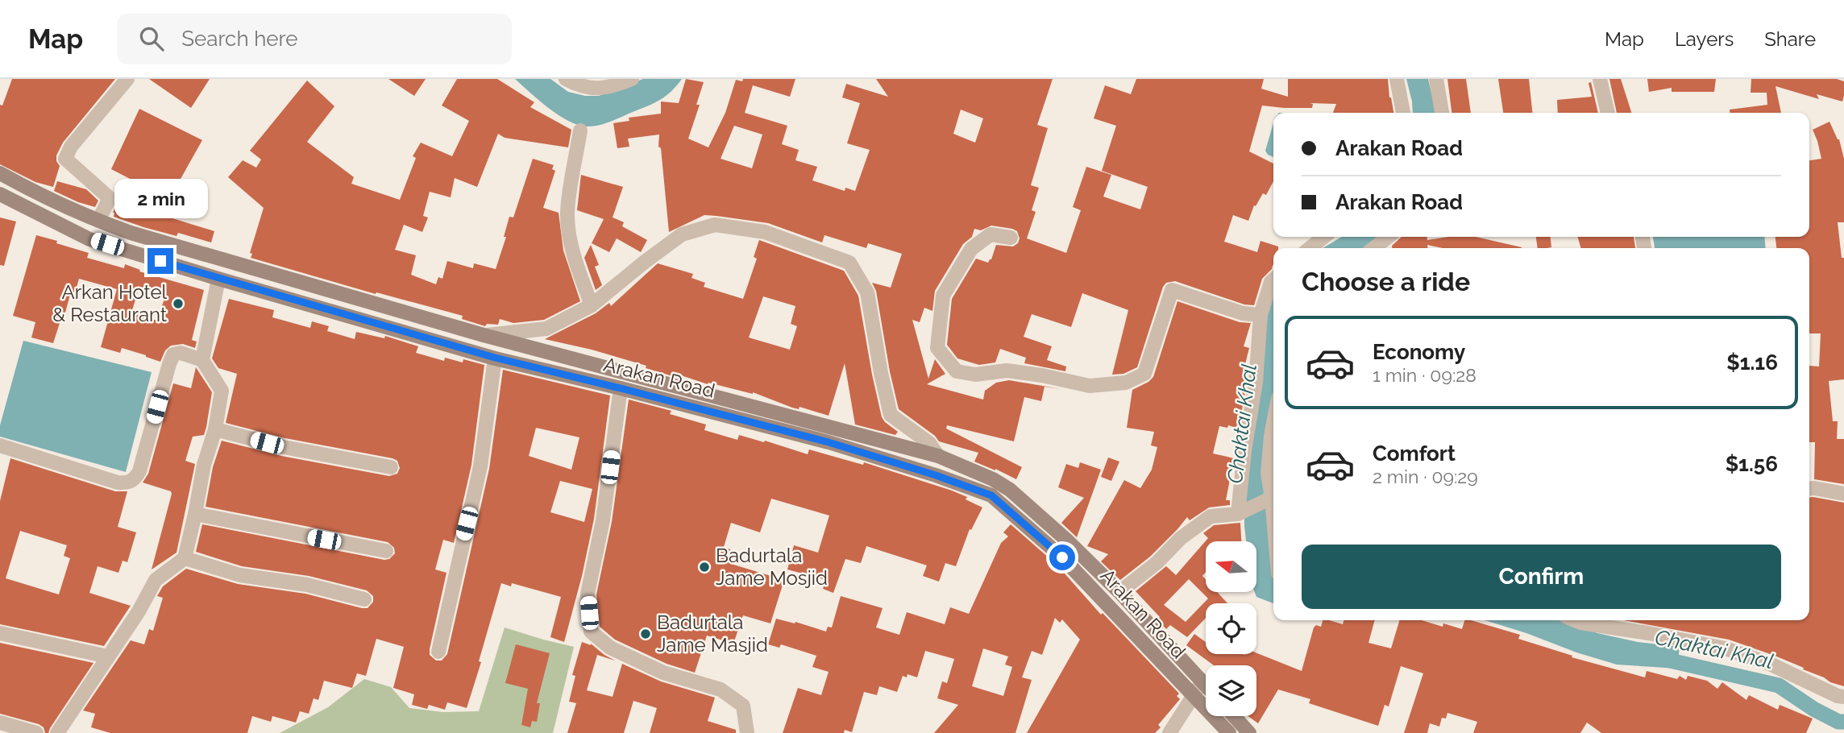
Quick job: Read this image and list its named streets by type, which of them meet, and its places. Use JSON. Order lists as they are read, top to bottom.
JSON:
{
  "streets": {
    "main road": ["Arakan Road"]
  },
  "water": ["Chaktai Khal"],
  "places": ["Arkan Hotel & Restaurant", "Badurtala Jame Mosjid", "Badurtala Jame Masjid"],
  "north": "left",
  "page": {
    "header": "Map",
    "search": "Search here",
    "nav": ["Map", "Layers", "Share"],
    "banner": ["Arakan Road", "Arakan Road"],
    "bubble": "2 min",
    "heading": "Choose a ride",
    "list": [
      {
        "name": "Economy",
        "note": "1 min · 09:28",
        "value": "$1.16"
      },
      {
        "name": "Comfort",
        "note": "2 min · 09:29",
        "value": "$1.56"
      }
    ],
    "buttons": "Confirm"
  }
}
